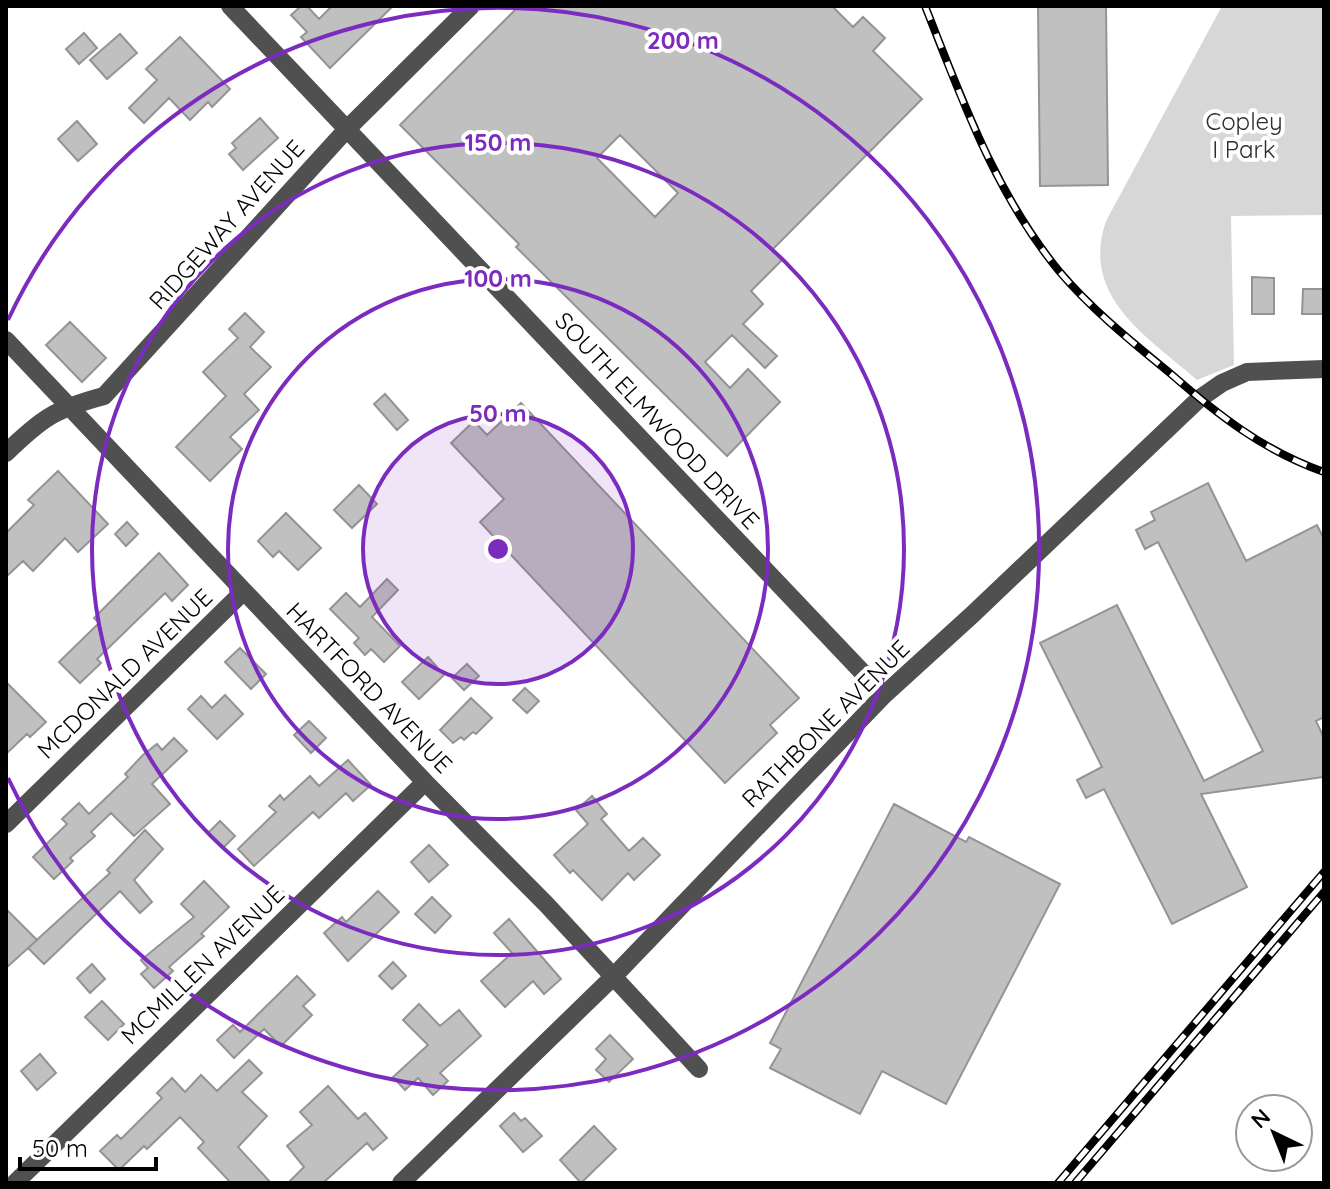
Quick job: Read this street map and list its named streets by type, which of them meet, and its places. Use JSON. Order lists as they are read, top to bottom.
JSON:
{
  "streets": {
    "street": [
      "RIDGEWAY AVENUE",
      "SOUTH ELMWOOD DRIVE",
      "MCDONALD AVENUE",
      "HARTFORD AVENUE",
      "RATHBONE AVENUE",
      "MCMILLEN AVENUE"
    ]
  },
  "crossings": [
    ["RIDGEWAY AVENUE", "SOUTH ELMWOOD DRIVE"],
    ["RIDGEWAY AVENUE", "HARTFORD AVENUE"],
    ["SOUTH ELMWOOD DRIVE", "RATHBONE AVENUE"],
    ["MCDONALD AVENUE", "HARTFORD AVENUE"],
    ["HARTFORD AVENUE", "RATHBONE AVENUE"],
    ["HARTFORD AVENUE", "MCMILLEN AVENUE"]
  ],
  "parks": ["Copley I Park"],
  "scale_bar": "50 m",
  "north": "top left",
  "rings": [
    "200 m",
    "150 m",
    "100 m",
    "50 m"
  ]
}
